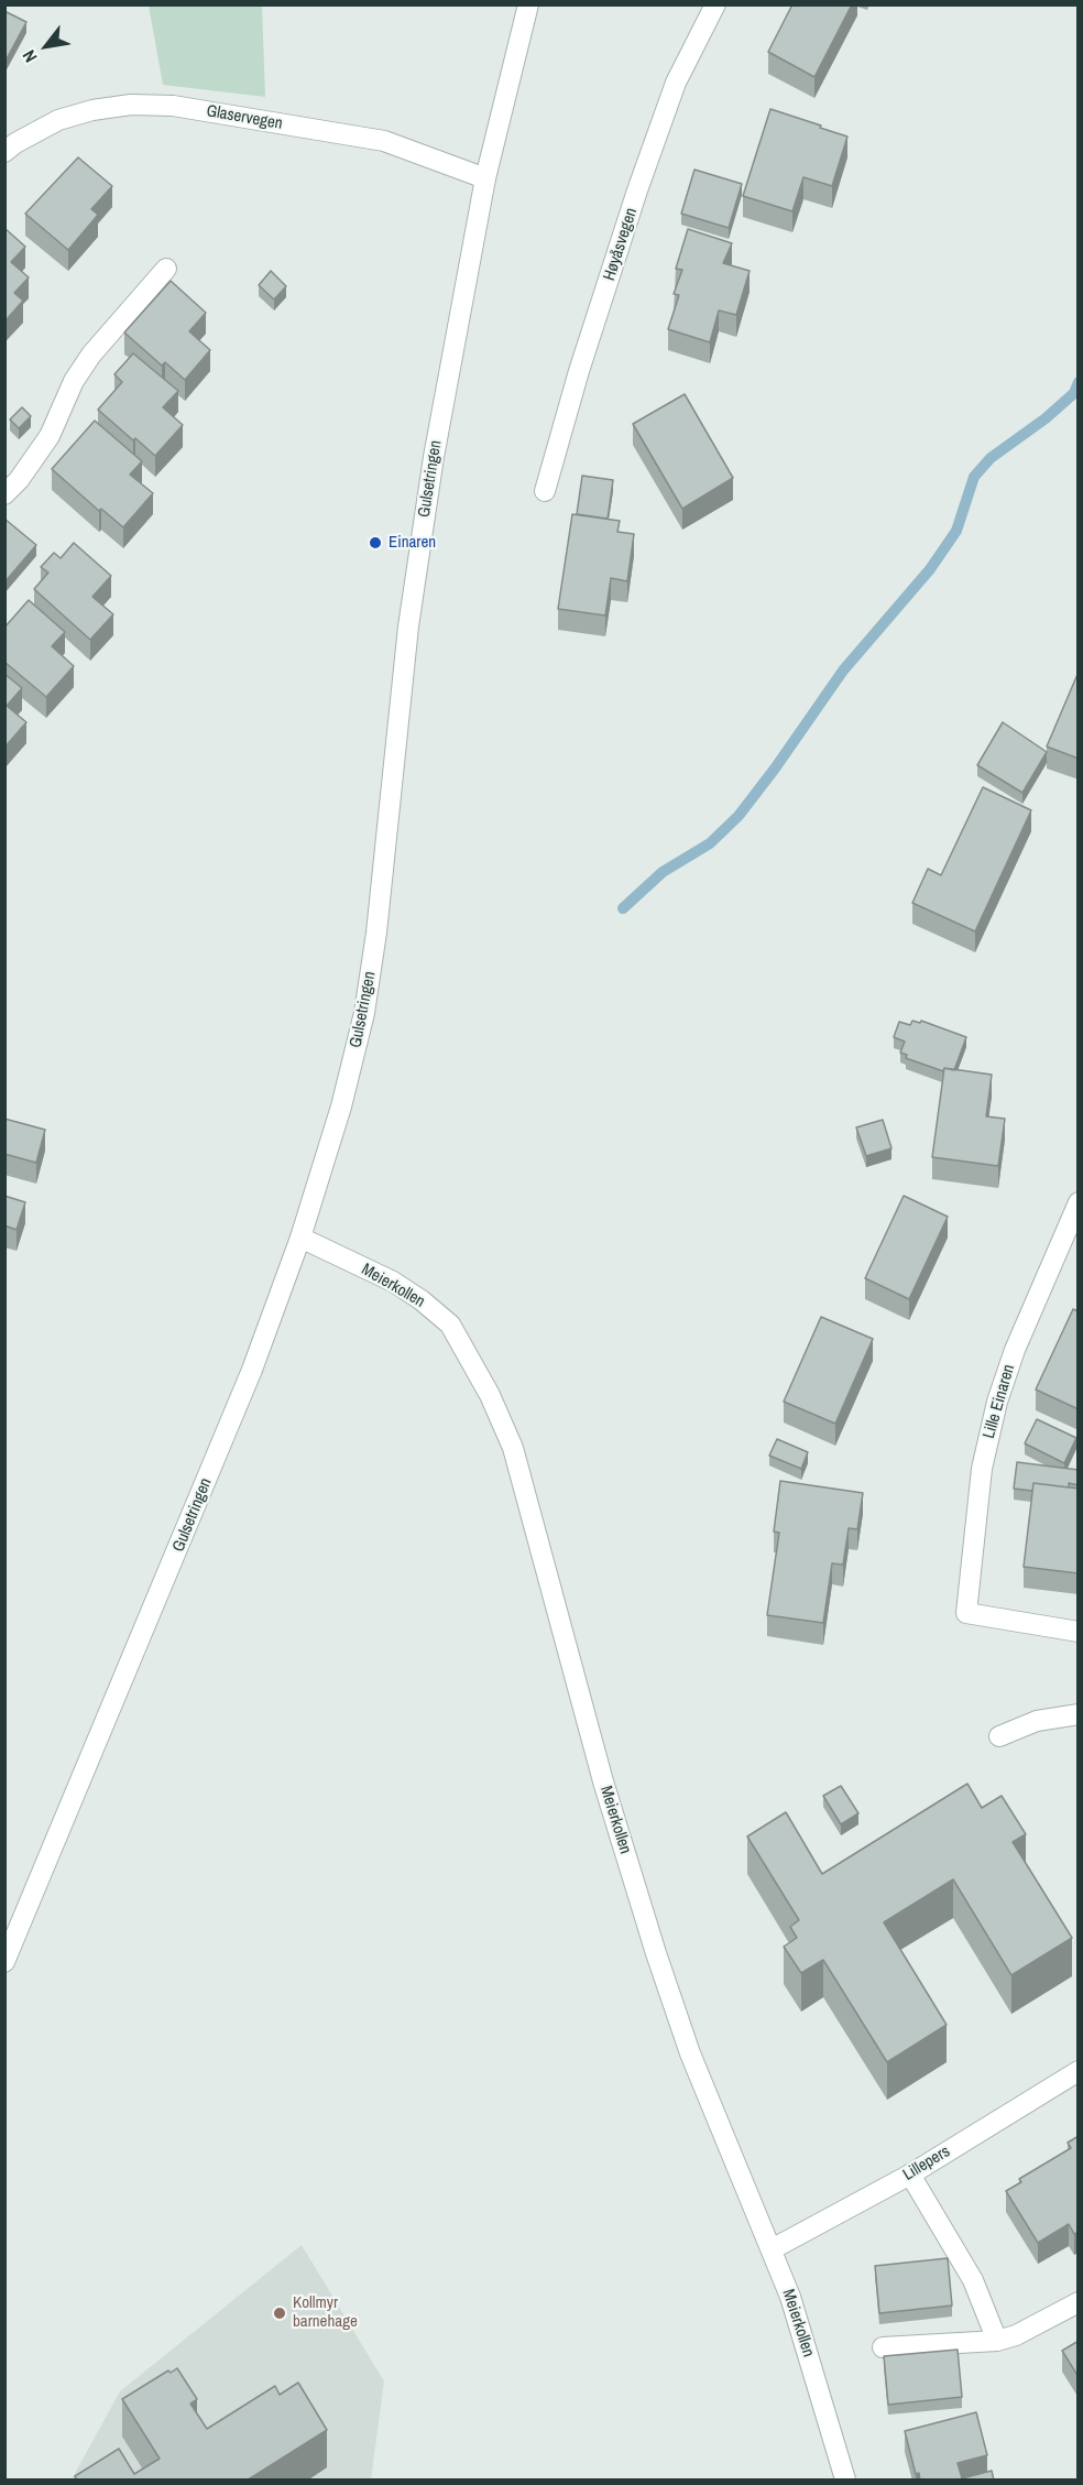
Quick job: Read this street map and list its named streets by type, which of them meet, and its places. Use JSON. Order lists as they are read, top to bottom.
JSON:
{
  "streets": {
    "street": [
      "Glaservegen",
      "Høyåsvegen",
      "Gulsetringen",
      "Meierkollen",
      "Lille Einaren",
      "Lillepers"
    ]
  },
  "crossings": [
    ["Glaservegen", "Gulsetringen"],
    ["Gulsetringen", "Meierkollen"],
    ["Meierkollen", "Lillepers"]
  ],
  "places": ["Einaren", "Kollmyr barnehage"],
  "north": "bottom left"
}
